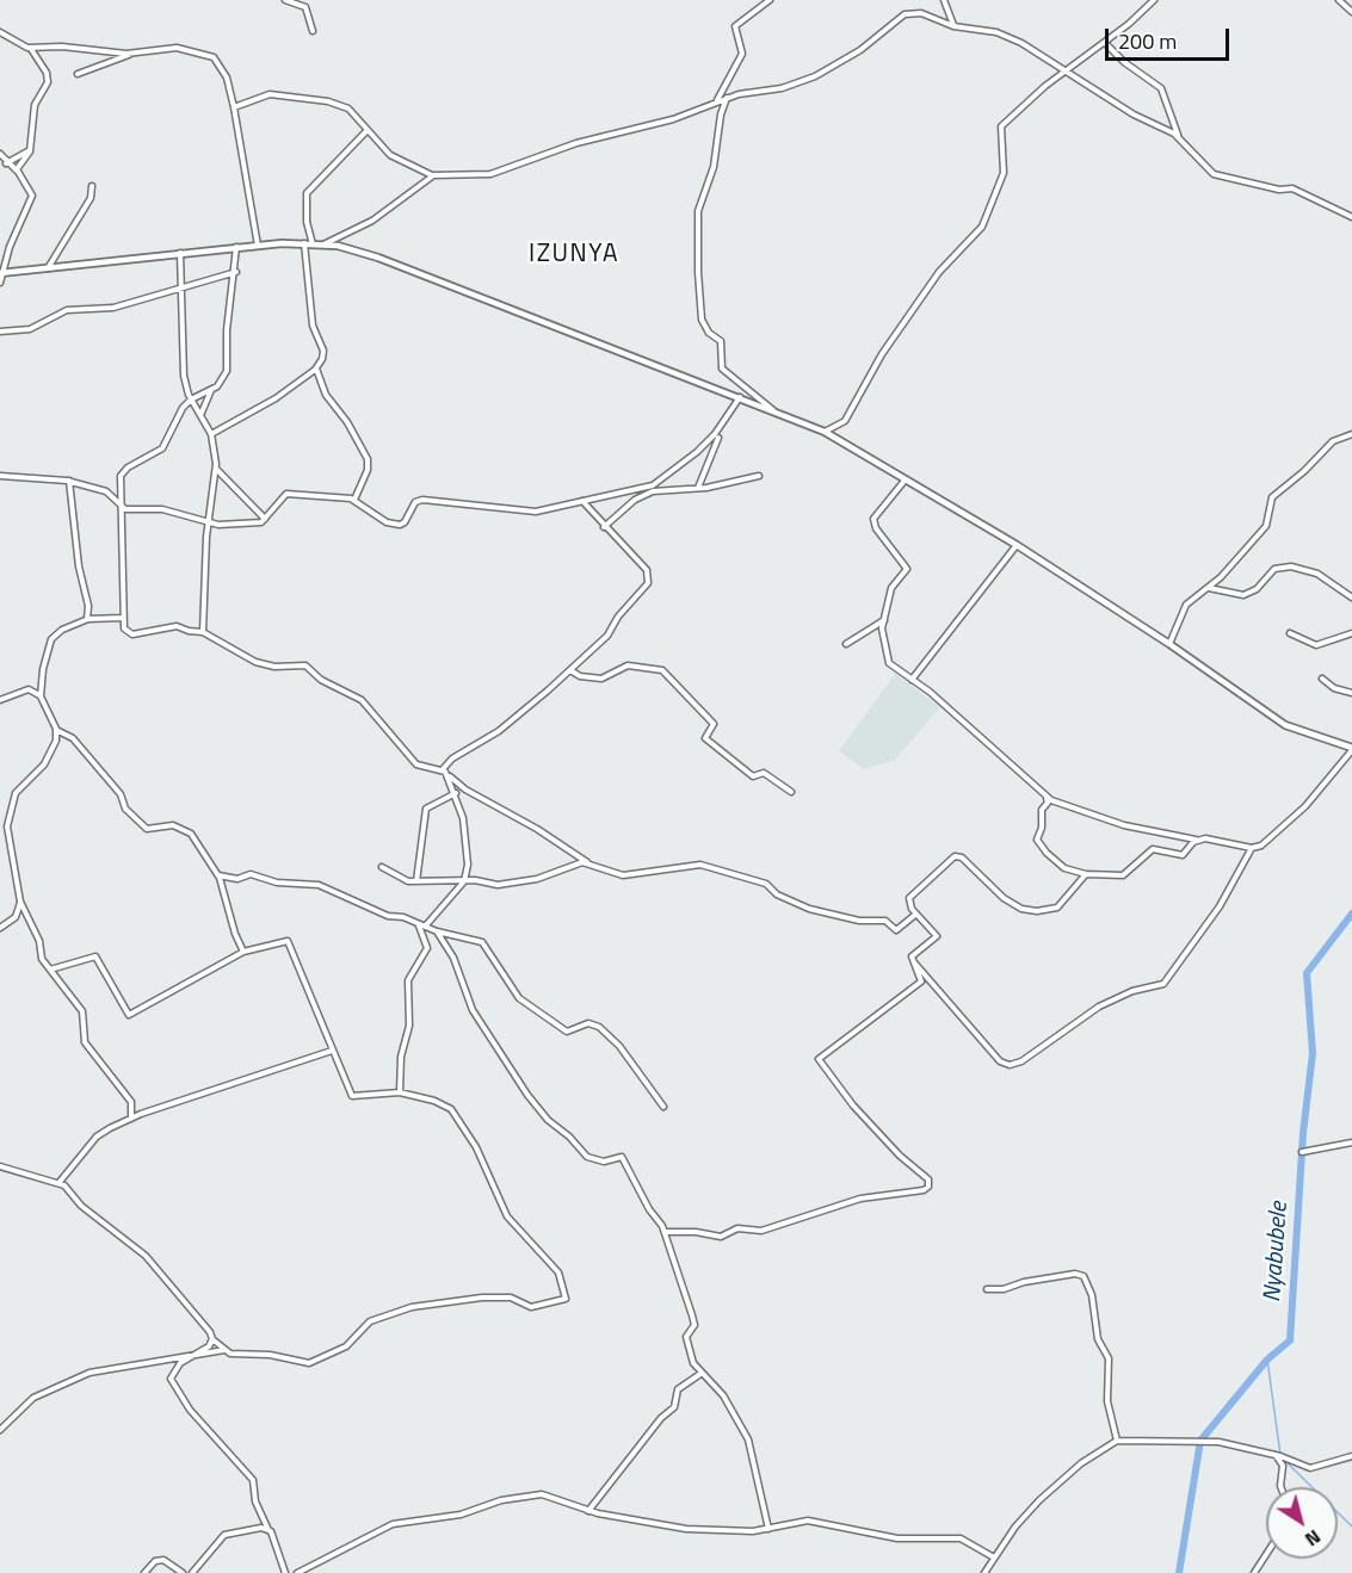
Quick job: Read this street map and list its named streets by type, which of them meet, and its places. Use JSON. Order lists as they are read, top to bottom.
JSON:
{
  "districts": ["IZUNYA"],
  "water": ["Nyabubele"],
  "scale_bar": "200 m",
  "north": "bottom right"
}
